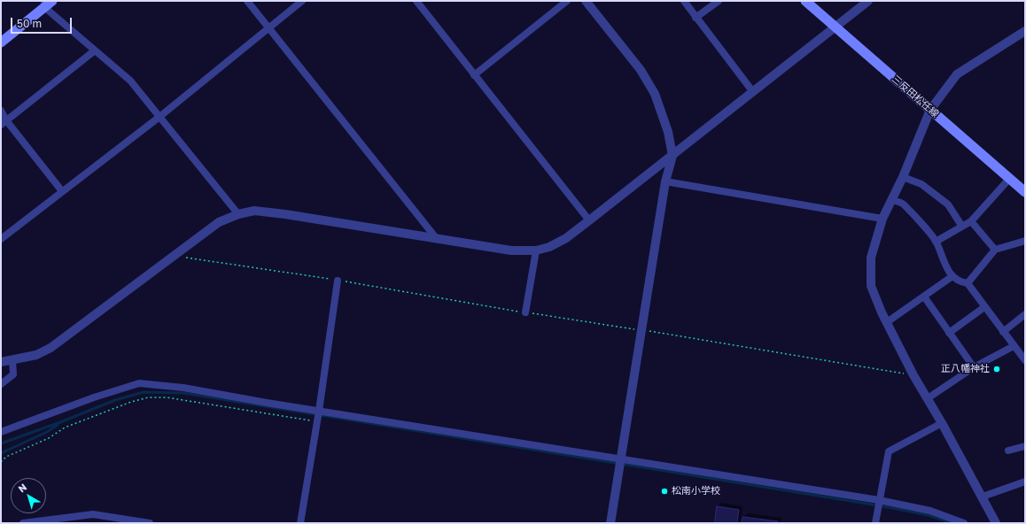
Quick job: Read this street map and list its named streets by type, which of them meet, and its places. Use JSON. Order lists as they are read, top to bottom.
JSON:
{
  "streets": {
    "main road": ["三反田松任線"]
  },
  "places": ["正八幡神社", "松南小学校"],
  "scale_bar": "50 m",
  "north": "top left"
}
